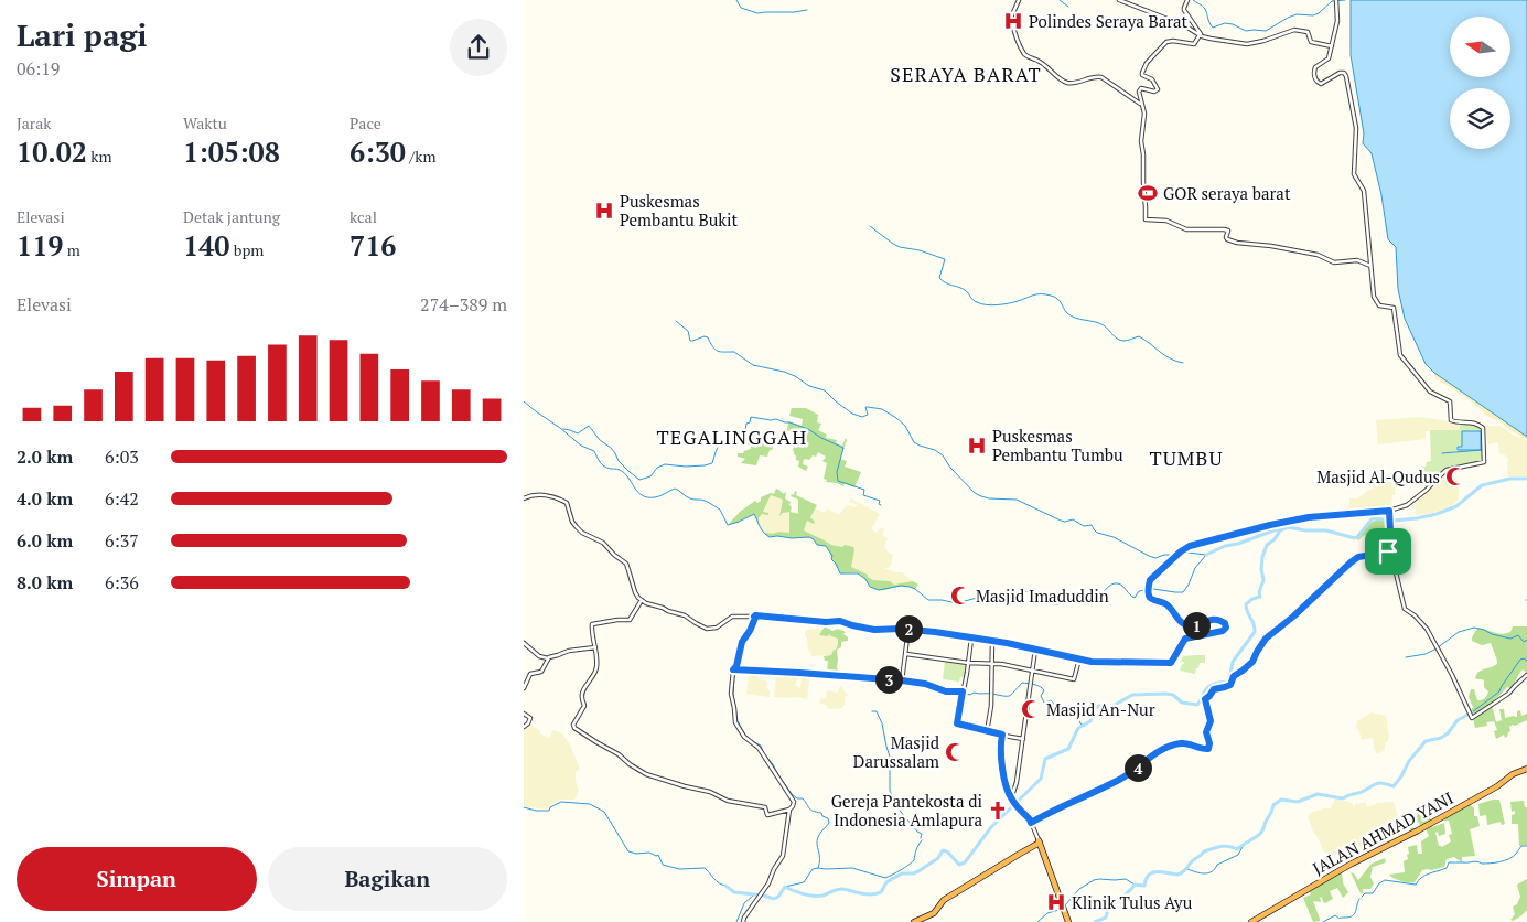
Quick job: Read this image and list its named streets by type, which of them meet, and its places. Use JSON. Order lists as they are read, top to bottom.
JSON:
{
  "streets": {
    "highway": ["JALAN AHMAD YANI"]
  },
  "districts": ["SERAYA BARAT", "TEGALINGGAH", "TUMBU"],
  "places": {
    "hospital": [
      "Polindes Seraya Barat",
      "Puskesmas Pembantu Bukit",
      "Puskesmas Pembantu Tumbu",
      "Klinik Tulus Ayu"
    ],
    "sports": ["GOR seraya barat"],
    "mosque": [
      "Masjid Al-Qudus",
      "Masjid Imaduddin",
      "Masjid An-Nur",
      "Masjid Darussalam"
    ],
    "church": ["Gereja Pantekosta di Indonesia Amlapura"]
  },
  "north": "left",
  "page": {
    "heading": ["Lari pagi", "06:19"],
    "stats": [
      ["Jarak", "10.02 km"],
      ["Waktu", "1:05:08"],
      ["Pace", "6:30 /km"],
      ["Elevasi", "119 m"],
      ["Detak jantung", "140 bpm"],
      ["kcal", "716"]
    ],
    "chart": ["Elevasi", "274–389 m"],
    "list": [
      {
        "name": "2.0 km",
        "note": "6:03"
      },
      {
        "name": "4.0 km",
        "note": "6:42"
      },
      {
        "name": "6.0 km",
        "note": "6:37"
      },
      {
        "name": "8.0 km",
        "note": "6:36"
      }
    ],
    "pins": [
      "1",
      "2",
      "3",
      "4"
    ],
    "buttons": ["Simpan", "Bagikan"]
  }
}
